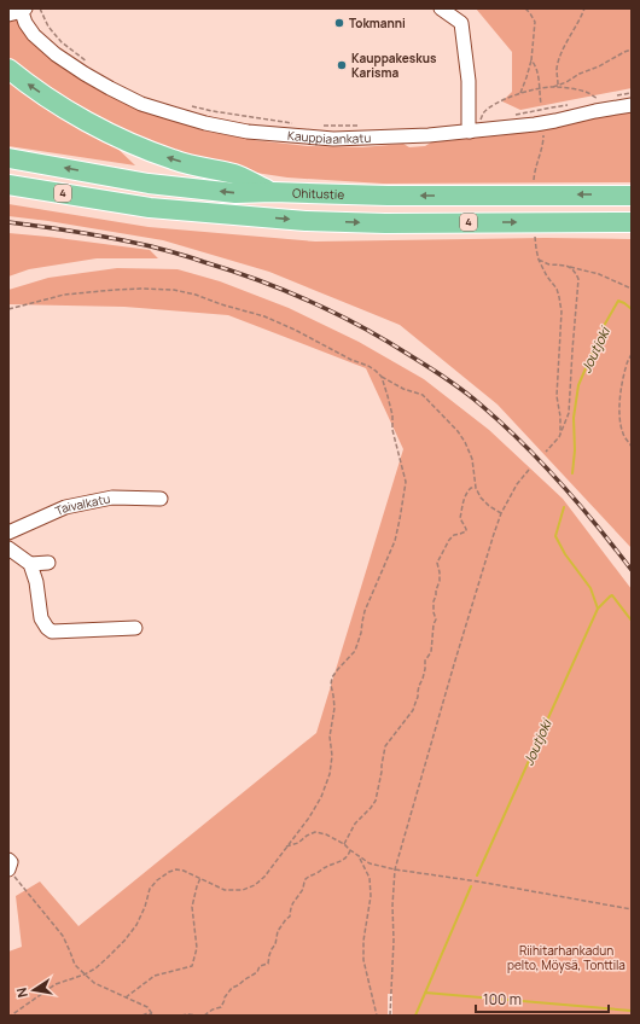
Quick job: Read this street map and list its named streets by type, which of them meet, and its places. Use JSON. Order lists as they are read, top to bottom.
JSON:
{
  "streets": {
    "highway": ["4", "Ohitustie"],
    "street": ["Kauppiaankatu", "Taivalkatu"]
  },
  "water": ["Joutjoki"],
  "parks": ["Riihitarhankadun pelto, Möysä, Tonttila"],
  "places": ["Tokmanni", "Kauppakeskus Karisma"],
  "scale_bar": "100 m",
  "north": "left"
}
